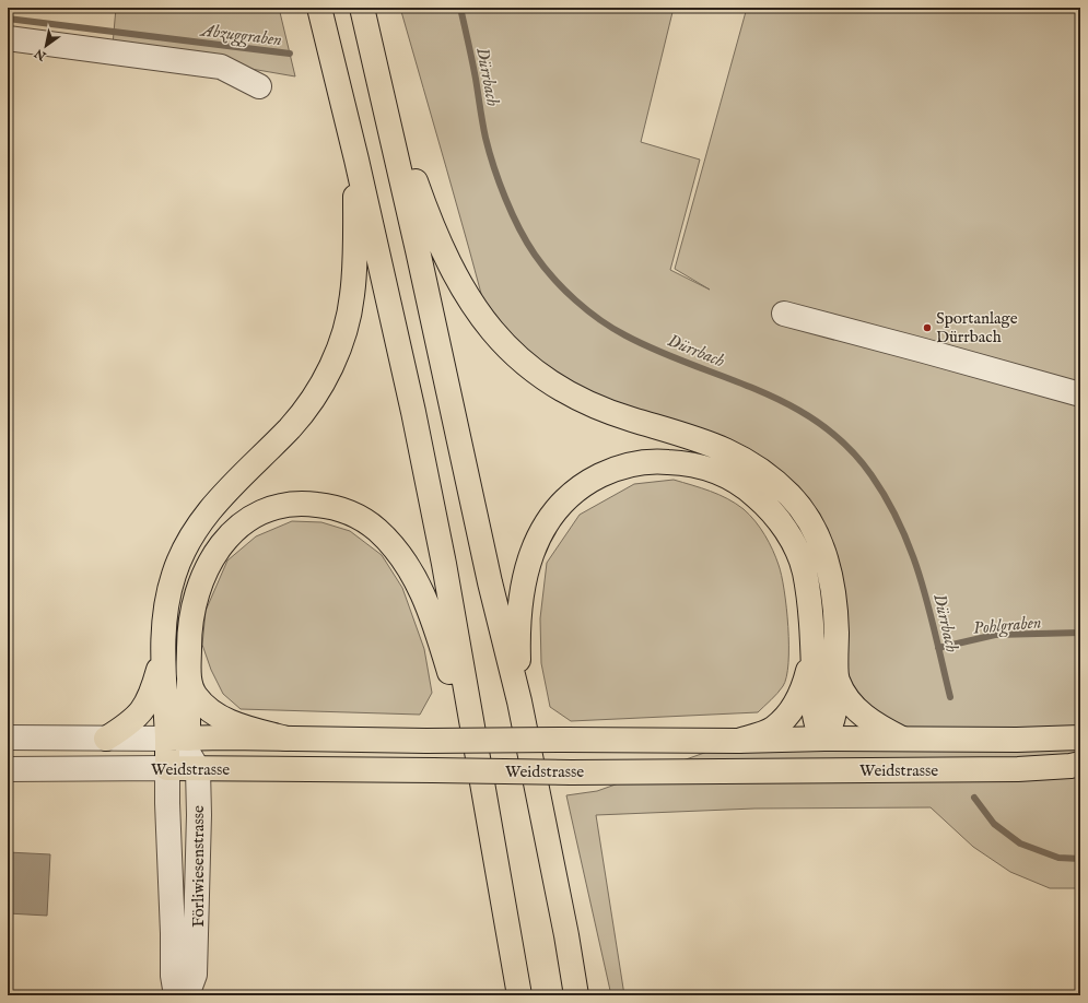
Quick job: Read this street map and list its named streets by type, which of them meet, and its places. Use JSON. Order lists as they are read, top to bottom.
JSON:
{
  "streets": {
    "main road": ["Weidstrasse"],
    "street": ["Förliwiesenstrasse"]
  },
  "crossings": [
    ["Weidstrasse", "Förliwiesenstrasse"]
  ],
  "water": ["Abzuggraben", "Dürrbach", "Pohlgraben"],
  "places": ["Sportanlage Dürrbach"],
  "north": "bottom left"
}
